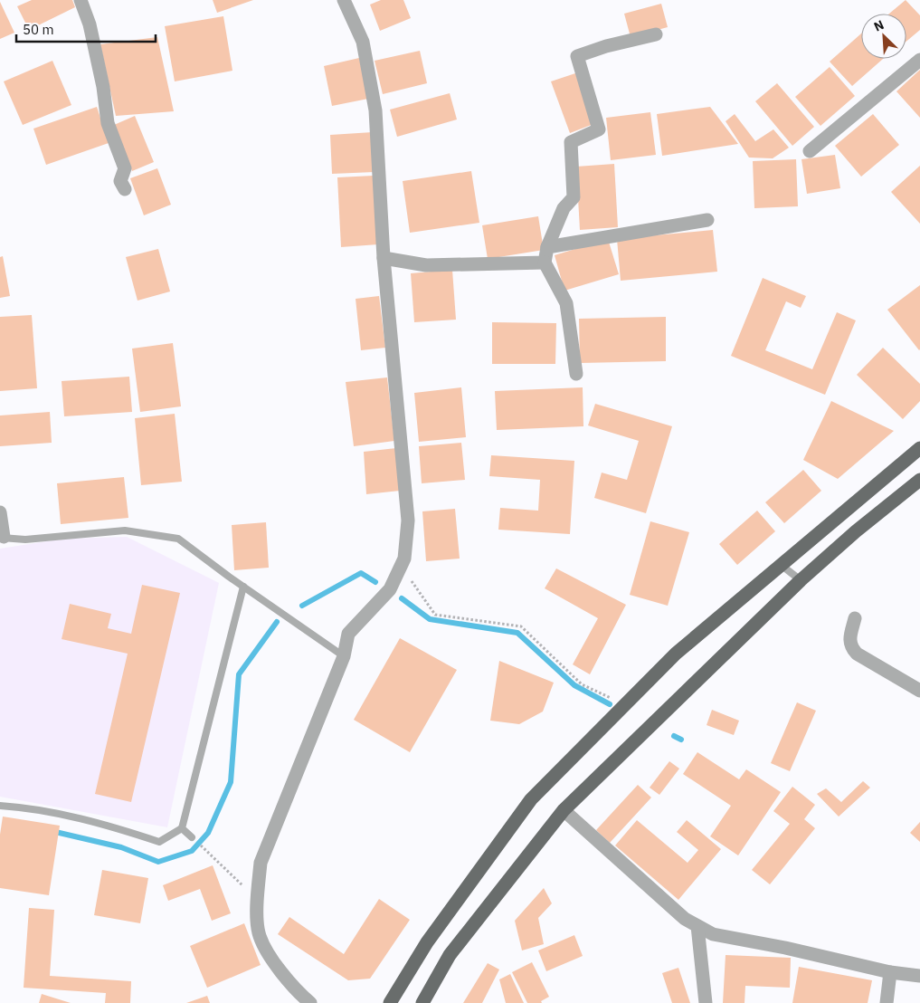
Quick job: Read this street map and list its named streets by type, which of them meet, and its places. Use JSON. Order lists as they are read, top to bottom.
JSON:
{
  "scale_bar": "50 m",
  "north": "top left"
}
